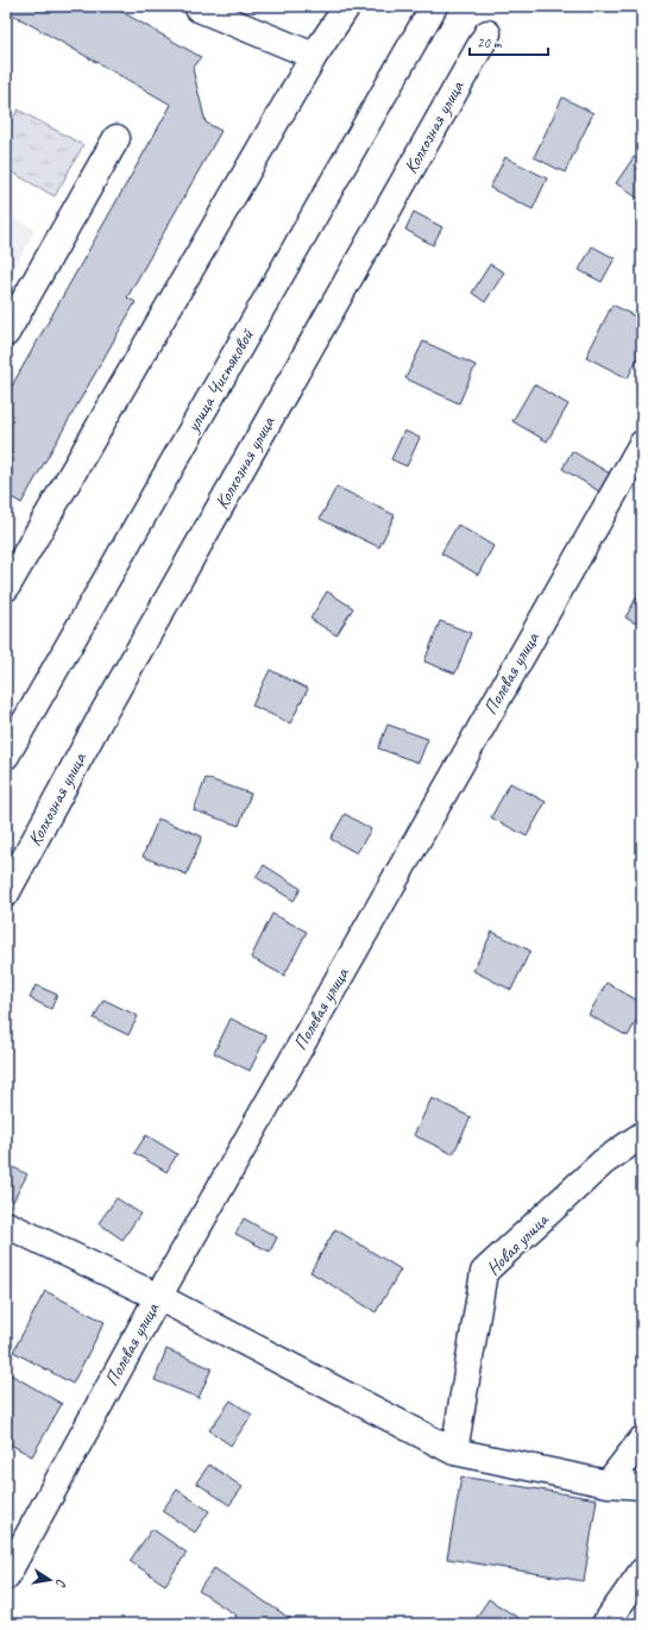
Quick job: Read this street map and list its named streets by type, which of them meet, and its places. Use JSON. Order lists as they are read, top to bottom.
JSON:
{
  "streets": {
    "street": [
      "Колхозная улица",
      "улица Чистяковой",
      "Полевая улица",
      "Новая улица"
    ]
  },
  "scale_bar": "20 m",
  "north": "right"
}
